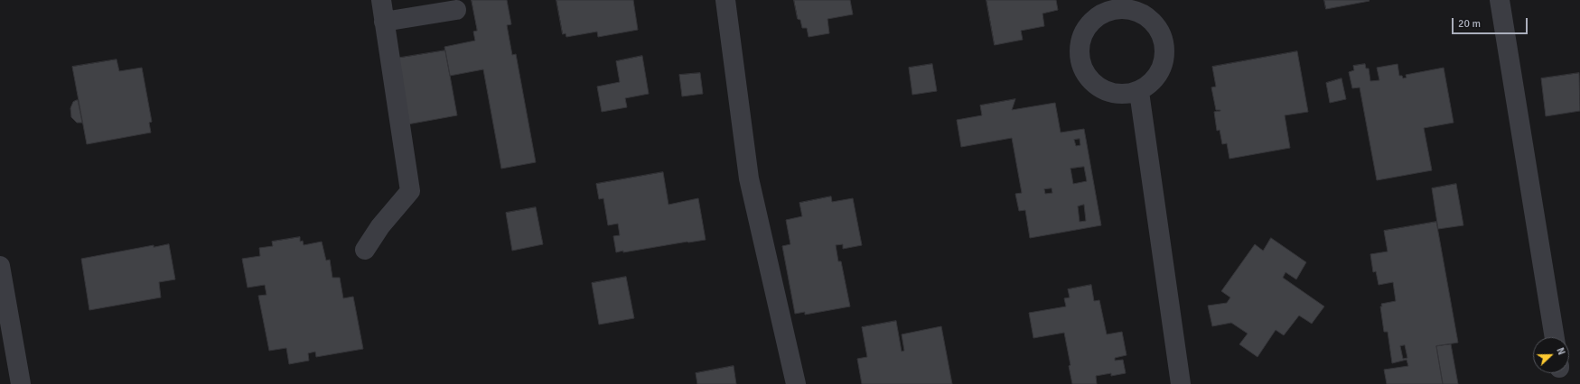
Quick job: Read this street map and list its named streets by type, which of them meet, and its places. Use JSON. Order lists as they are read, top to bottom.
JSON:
{
  "scale_bar": "20 m",
  "north": "right"
}
